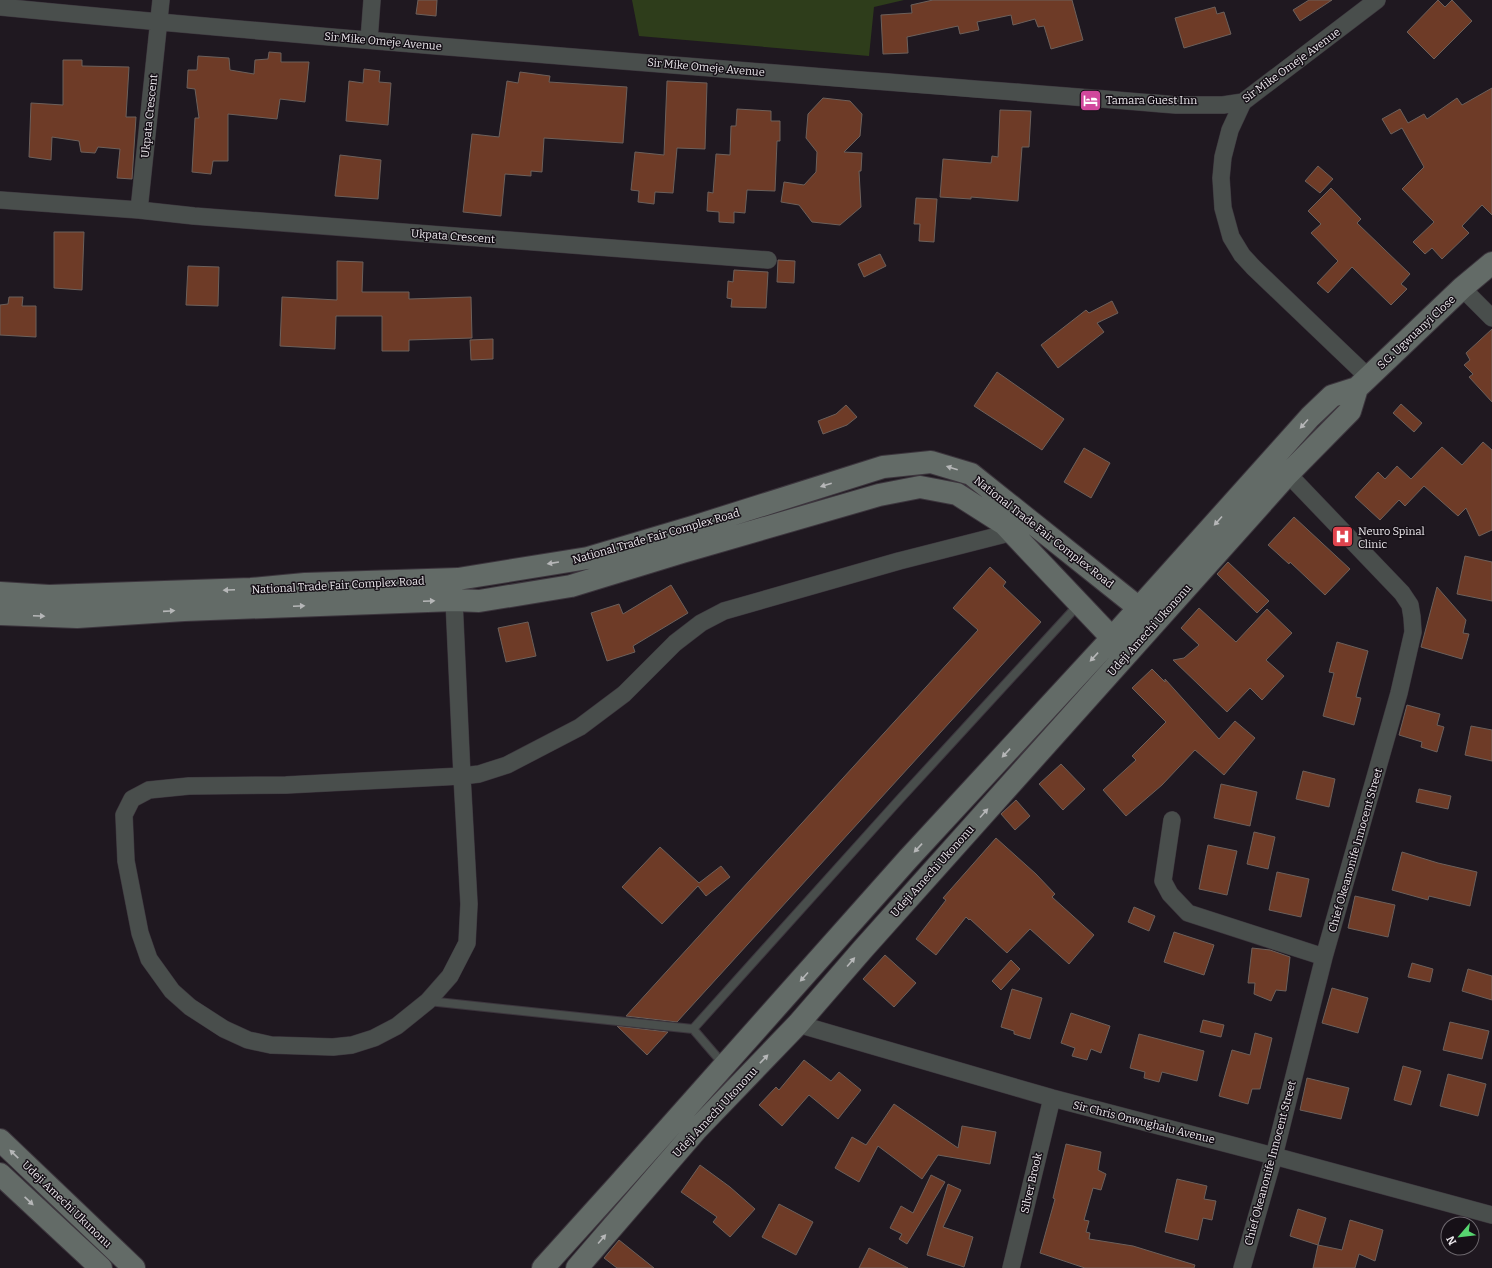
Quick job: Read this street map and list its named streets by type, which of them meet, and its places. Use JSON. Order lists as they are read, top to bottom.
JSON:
{
  "streets": {
    "main road": [
      "S.G. Ugwuanyi Close",
      "National Trade Fair Complex Road",
      "Udeji Amechi Ukononu",
      "Udeji Amechi Ukunonu"
    ],
    "street": [
      "Sir Mike Omeje Avenue",
      "Ukpata Crescent",
      "Chief Okeanonife Innocent Street",
      "Sir Chris Onwughalu Avenue",
      "Silver Brook"
    ]
  },
  "crossings": [
    ["Sir Mike Omeje Avenue", "Ukpata Crescent"],
    ["S.G. Ugwuanyi Close", "Udeji Amechi Ukononu"],
    ["National Trade Fair Complex Road", "Udeji Amechi Ukononu"],
    ["Udeji Amechi Ukononu", "Chief Okeanonife Innocent Street"],
    ["Udeji Amechi Ukononu", "Sir Chris Onwughalu Avenue"],
    ["Chief Okeanonife Innocent Street", "Sir Chris Onwughalu Avenue"],
    ["Sir Chris Onwughalu Avenue", "Silver Brook"]
  ],
  "places": {
    "hotel": ["Tamara Guest Inn"],
    "hospital": ["Neuro Spinal Clinic"]
  },
  "north": "bottom left"
}
